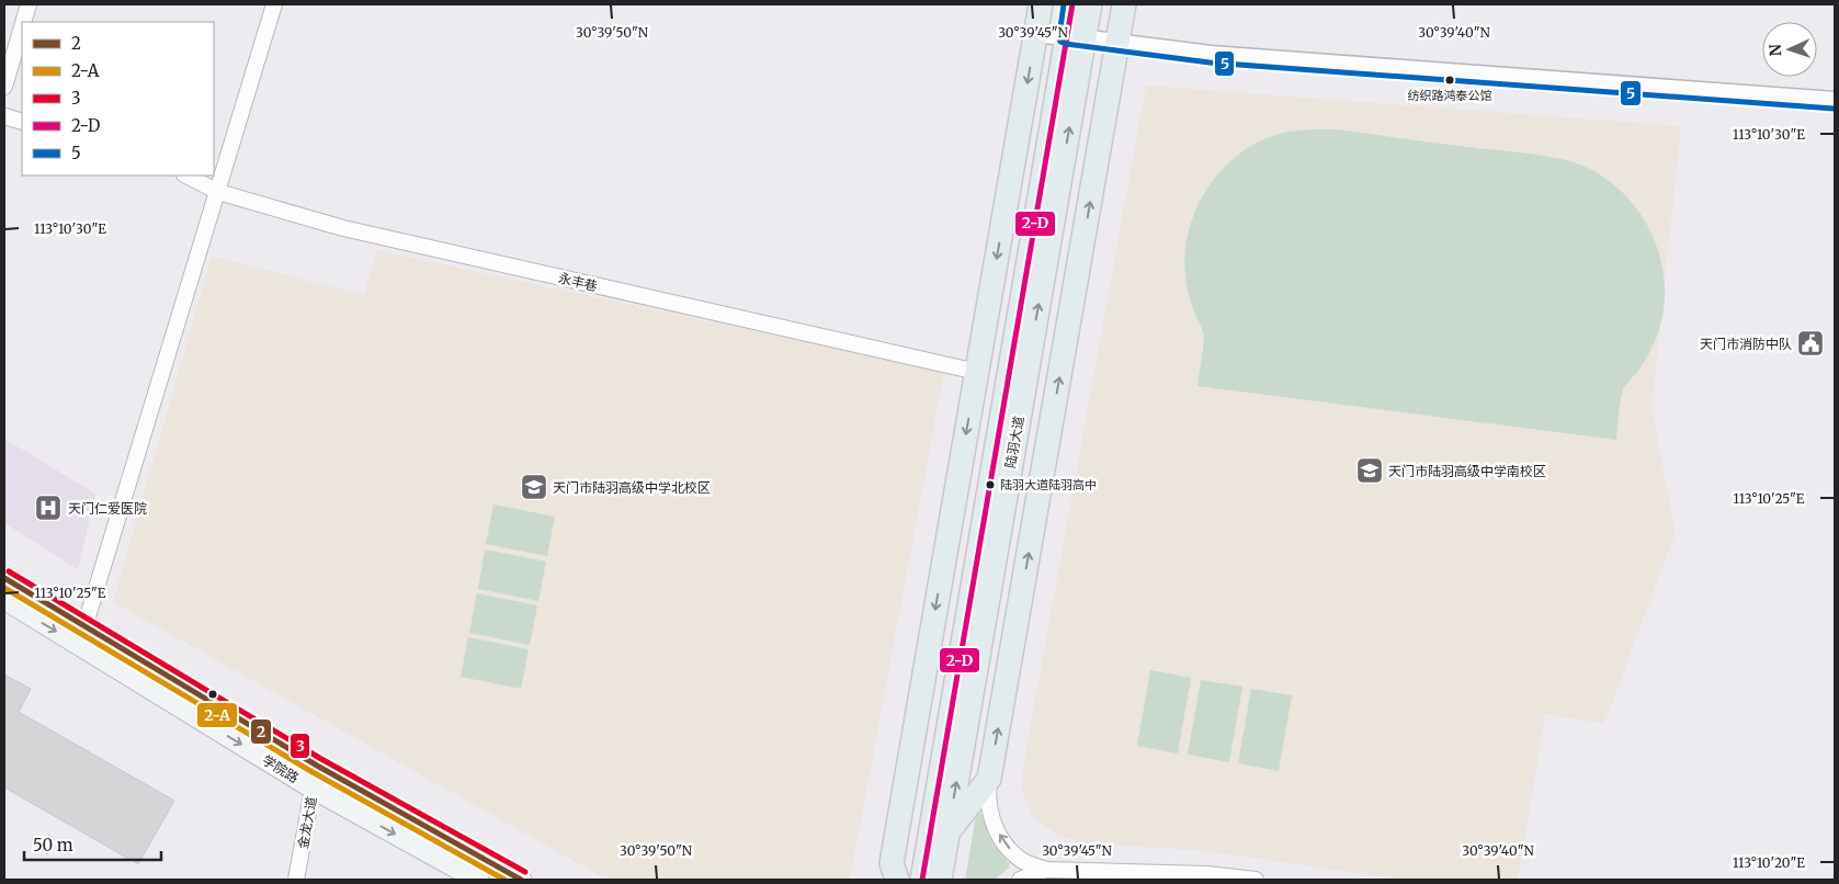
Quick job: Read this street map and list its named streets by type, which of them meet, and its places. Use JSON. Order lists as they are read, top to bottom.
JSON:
{
  "streets": {
    "main road": ["陆羽大道", "学院路"],
    "street": ["永丰巷", "金龙大道"]
  },
  "crossings": [
    ["学院路", "金龙大道"]
  ],
  "places": {
    "other": ["纺织路鸿泰公馆", "陆羽大道陆羽高中"],
    "public building": ["天门市消防中队"],
    "school or university": ["天门市陆羽高级中学南校区", "天门市陆羽高级中学北校区"],
    "hospital": ["天门仁爱医院"]
  },
  "lines": [
    "transit line 2-D",
    "transit line 5",
    "transit line 3",
    "transit line 2",
    "transit line 2-A"
  ],
  "legend": [
    "2",
    "2-A",
    "3",
    "2-D",
    "5"
  ],
  "scale_bar": "50 m",
  "north": "left",
  "coordinates": [
    "30°39'50\"N",
    "30°39'45\"N",
    "30°39'40\"N",
    "113°10'30\"E",
    "113°10'25\"E",
    "113°10'20\"E"
  ]
}
